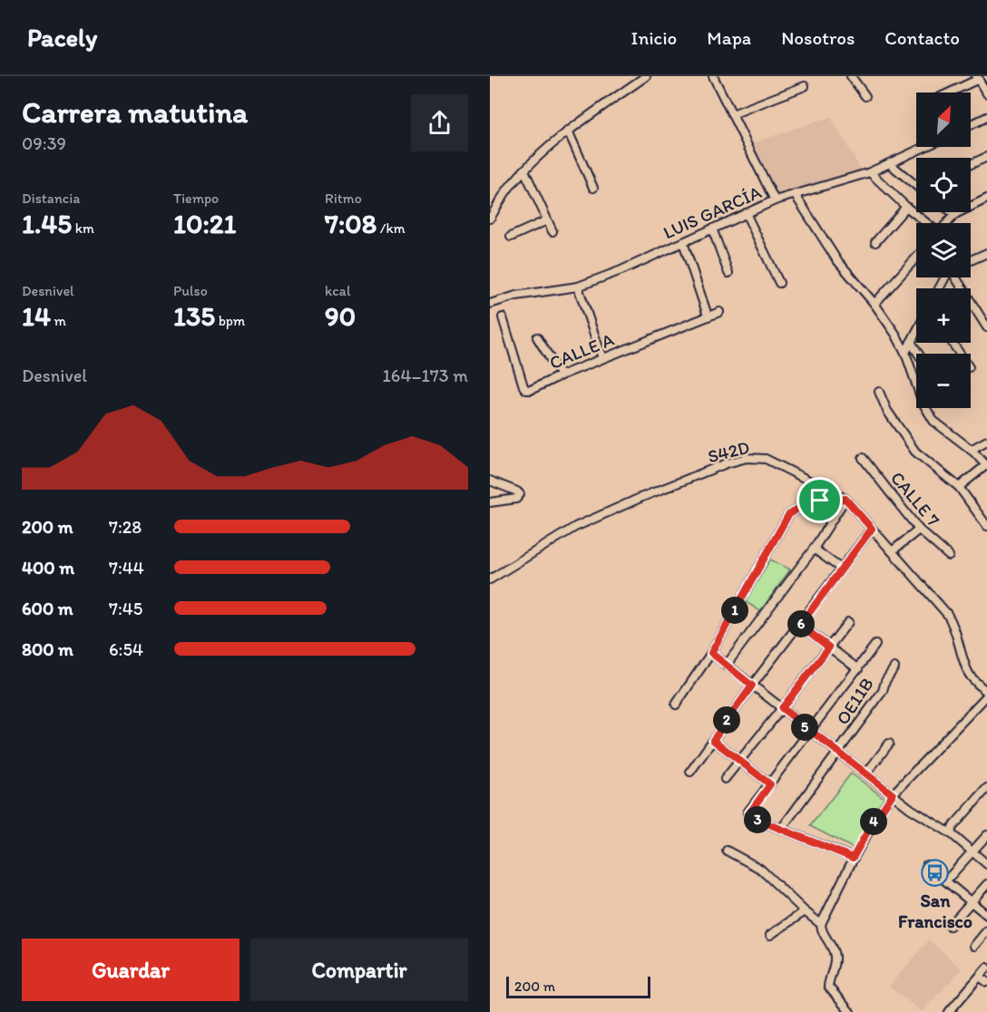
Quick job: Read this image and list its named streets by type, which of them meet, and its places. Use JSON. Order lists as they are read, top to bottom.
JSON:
{
  "streets": {
    "street": [
      "LUIS GARCÍA",
      "CALLE A",
      "S42D",
      "CALLE 7",
      "OE11B"
    ]
  },
  "places": {
    "bus stop": ["San Francisco"]
  },
  "scale_bar": "200 m",
  "north": "top right",
  "page": {
    "header": "Pacely",
    "nav": [
      "Inicio",
      "Mapa",
      "Nosotros",
      "Contacto"
    ],
    "heading": ["Carrera matutina", "09:39"],
    "map_buttons": ["+", "−"],
    "stats": [
      ["Distancia", "1.45 km"],
      ["Tiempo", "10:21"],
      ["Ritmo", "7:08 /km"],
      ["Desnivel", "14 m"],
      ["Pulso", "135 bpm"],
      ["kcal", "90"]
    ],
    "chart": ["Desnivel", "164–173 m"],
    "list": [
      {
        "name": "200 m",
        "note": "7:28"
      },
      {
        "name": "400 m",
        "note": "7:44"
      },
      {
        "name": "600 m",
        "note": "7:45"
      },
      {
        "name": "800 m",
        "note": "6:54"
      }
    ],
    "pins": [
      "1",
      "6",
      "2",
      "5",
      "3",
      "4"
    ],
    "buttons": ["Guardar", "Compartir"],
    "scale": "200 m"
  }
}
